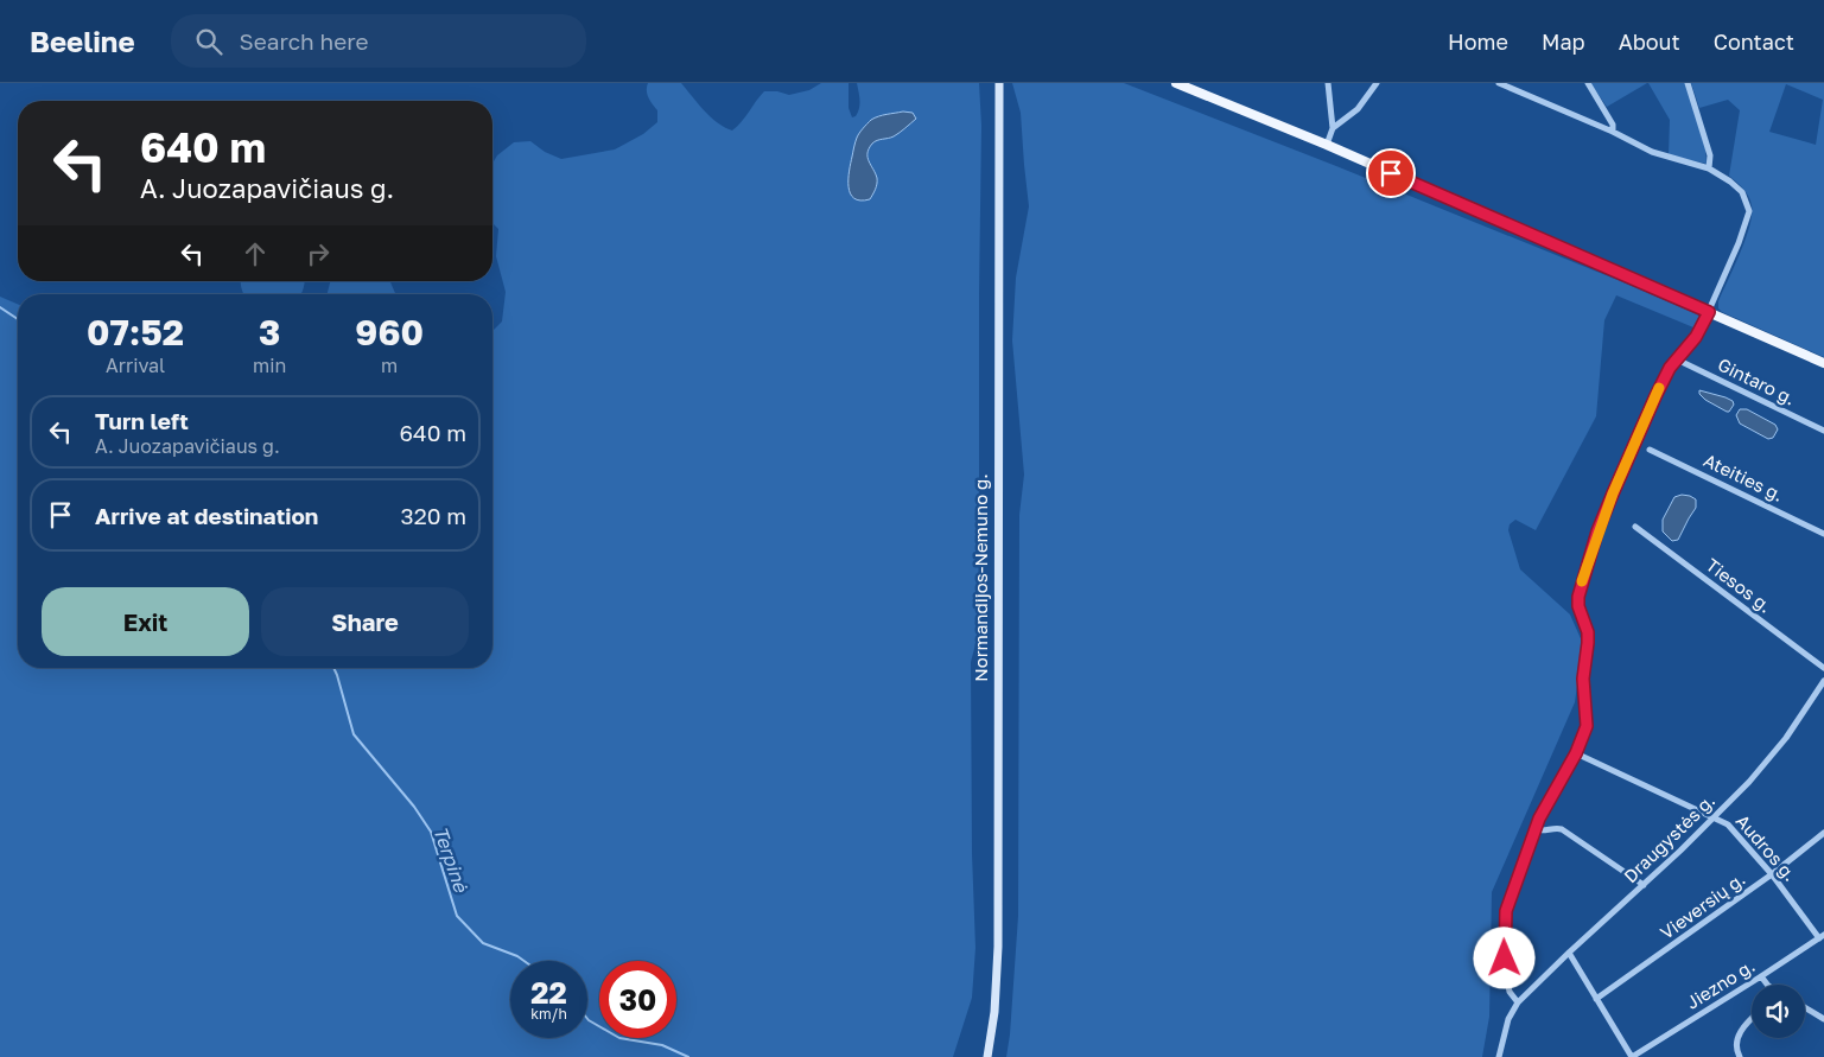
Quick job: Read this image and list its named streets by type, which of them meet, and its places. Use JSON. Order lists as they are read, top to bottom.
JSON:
{
  "streets": {
    "main road": ["Normandijos-Nemuno g."],
    "street": [
      "Gintaro g.",
      "Ateities g.",
      "Tiesos g.",
      "Draugystės g.",
      "Audros g.",
      "Vieversių g.",
      "Jiezno g."
    ]
  },
  "crossings": [
    ["Draugystės g.", "Audros g."],
    ["Audros g.", "Vieversių g."],
    ["Audros g.", "Jiezno g."]
  ],
  "water": ["Terpinė"],
  "page": {
    "header": "Beeline",
    "search": "Search here",
    "nav": [
      "Home",
      "Map",
      "About",
      "Contact"
    ],
    "turn": ["640 m", "A. Juozapavičiaus g."],
    "eta": [
      "07:52",
      "Arrival",
      "3",
      "min",
      "960",
      "m"
    ],
    "list": [
      {
        "name": "Turn left",
        "note": "A. Juozapavičiaus g.",
        "value": "640 m"
      },
      {
        "name": "Arrive at destination",
        "value": "320 m"
      }
    ],
    "buttons": ["Exit", "Share"],
    "speed": "22 km/h",
    "limit": "30"
  }
}
